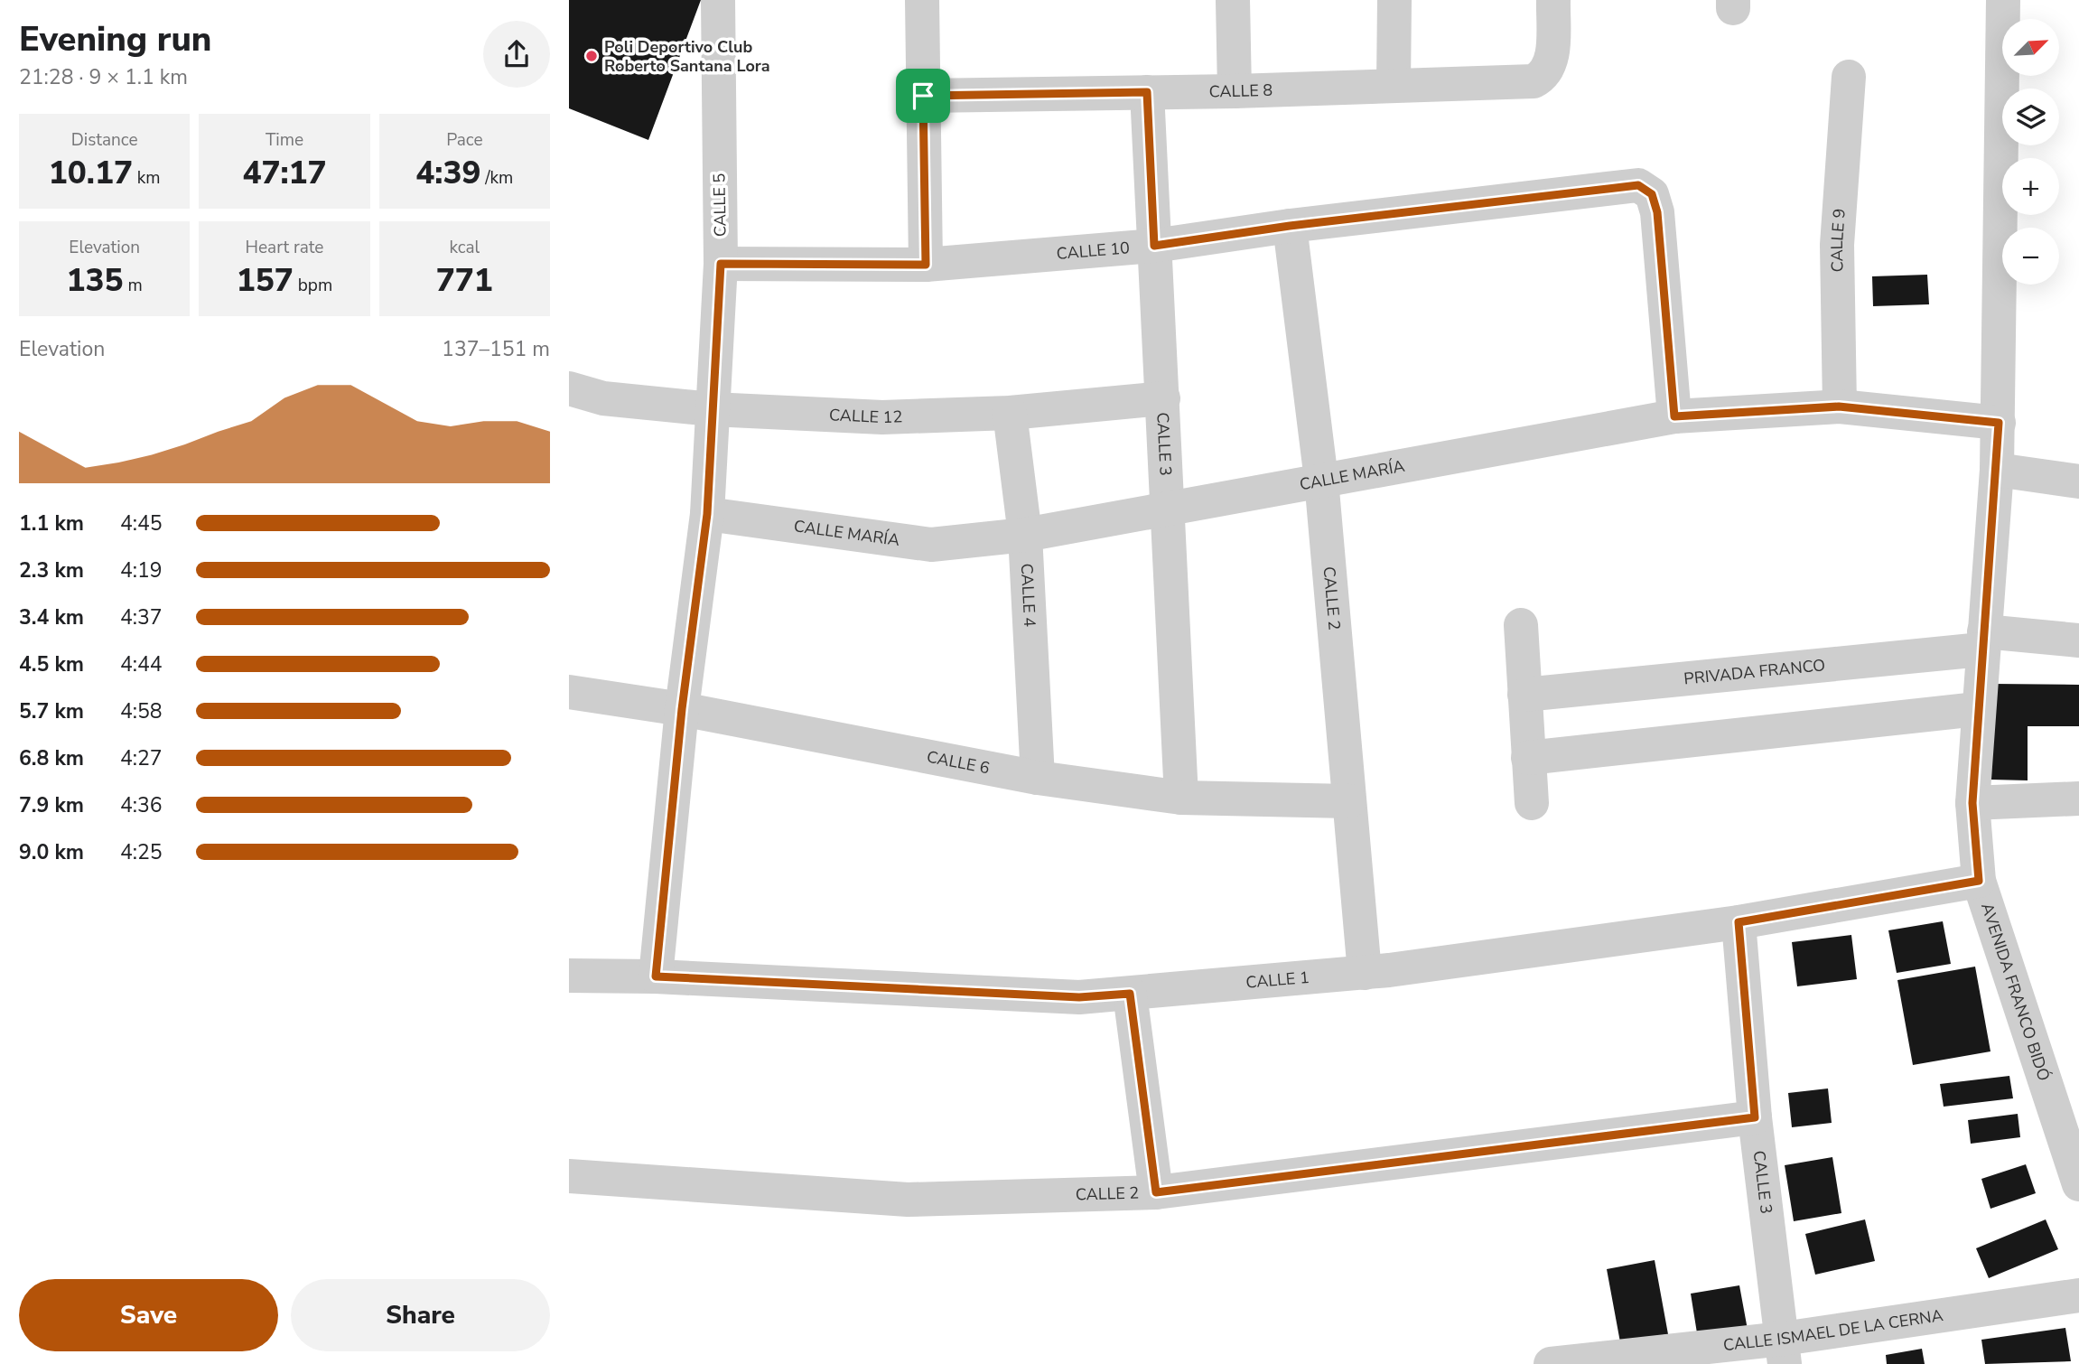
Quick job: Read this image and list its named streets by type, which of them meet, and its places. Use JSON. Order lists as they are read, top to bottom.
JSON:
{
  "streets": {
    "street": [
      "CALLE 8",
      "CALLE 5",
      "CALLE 9",
      "CALLE 10",
      "CALLE 12",
      "CALLE 3",
      "CALLE MARÍA",
      "CALLE 4",
      "CALLE 2",
      "PRIVADA FRANCO",
      "CALLE 6",
      "CALLE 1",
      "AVENIDA FRANCO BIDÓ",
      "CALLE ISMAEL DE LA CERNA"
    ]
  },
  "crossings": [
    ["CALLE 8", "CALLE 3"],
    ["CALLE 5", "CALLE 10"],
    ["CALLE 5", "CALLE 12"],
    ["CALLE 5", "CALLE MARÍA"],
    ["CALLE 5", "CALLE 6"],
    ["CALLE 5", "CALLE 1"],
    ["CALLE 9", "CALLE MARÍA"],
    ["CALLE 10", "CALLE 3"],
    ["CALLE 10", "CALLE MARÍA"],
    ["CALLE 10", "CALLE 2"],
    ["CALLE 12", "CALLE 3"],
    ["CALLE 12", "CALLE 4"],
    ["CALLE 3", "CALLE MARÍA"],
    ["CALLE 3", "CALLE 2"],
    ["CALLE 3", "CALLE 6"],
    ["CALLE 3", "CALLE 1"],
    ["CALLE 3", "CALLE ISMAEL DE LA CERNA"],
    ["CALLE MARÍA", "CALLE 4"],
    ["CALLE MARÍA", "CALLE 2"],
    ["CALLE MARÍA", "AVENIDA FRANCO BIDÓ"],
    ["CALLE 4", "CALLE 6"],
    ["CALLE 2", "CALLE 6"],
    ["CALLE 2", "CALLE 1"],
    ["PRIVADA FRANCO", "AVENIDA FRANCO BIDÓ"],
    ["CALLE 1", "AVENIDA FRANCO BIDÓ"]
  ],
  "places": ["Poli Deportivo Club Roberto Santana Lora"],
  "north": "top right",
  "page": {
    "heading": ["Evening run", "21:28 · 9 × 1.1 km"],
    "map_buttons": ["+", "−"],
    "stats": [
      ["Distance", "10.17 km"],
      ["Time", "47:17"],
      ["Pace", "4:39 /km"],
      ["Elevation", "135 m"],
      ["Heart rate", "157 bpm"],
      ["kcal", "771"]
    ],
    "chart": ["Elevation", "137–151 m"],
    "list": [
      {
        "name": "1.1 km",
        "note": "4:45"
      },
      {
        "name": "2.3 km",
        "note": "4:19"
      },
      {
        "name": "3.4 km",
        "note": "4:37"
      },
      {
        "name": "4.5 km",
        "note": "4:44"
      },
      {
        "name": "5.7 km",
        "note": "4:58"
      },
      {
        "name": "6.8 km",
        "note": "4:27"
      },
      {
        "name": "7.9 km",
        "note": "4:36"
      },
      {
        "name": "9.0 km",
        "note": "4:25"
      }
    ],
    "buttons": ["Save", "Share"]
  }
}
